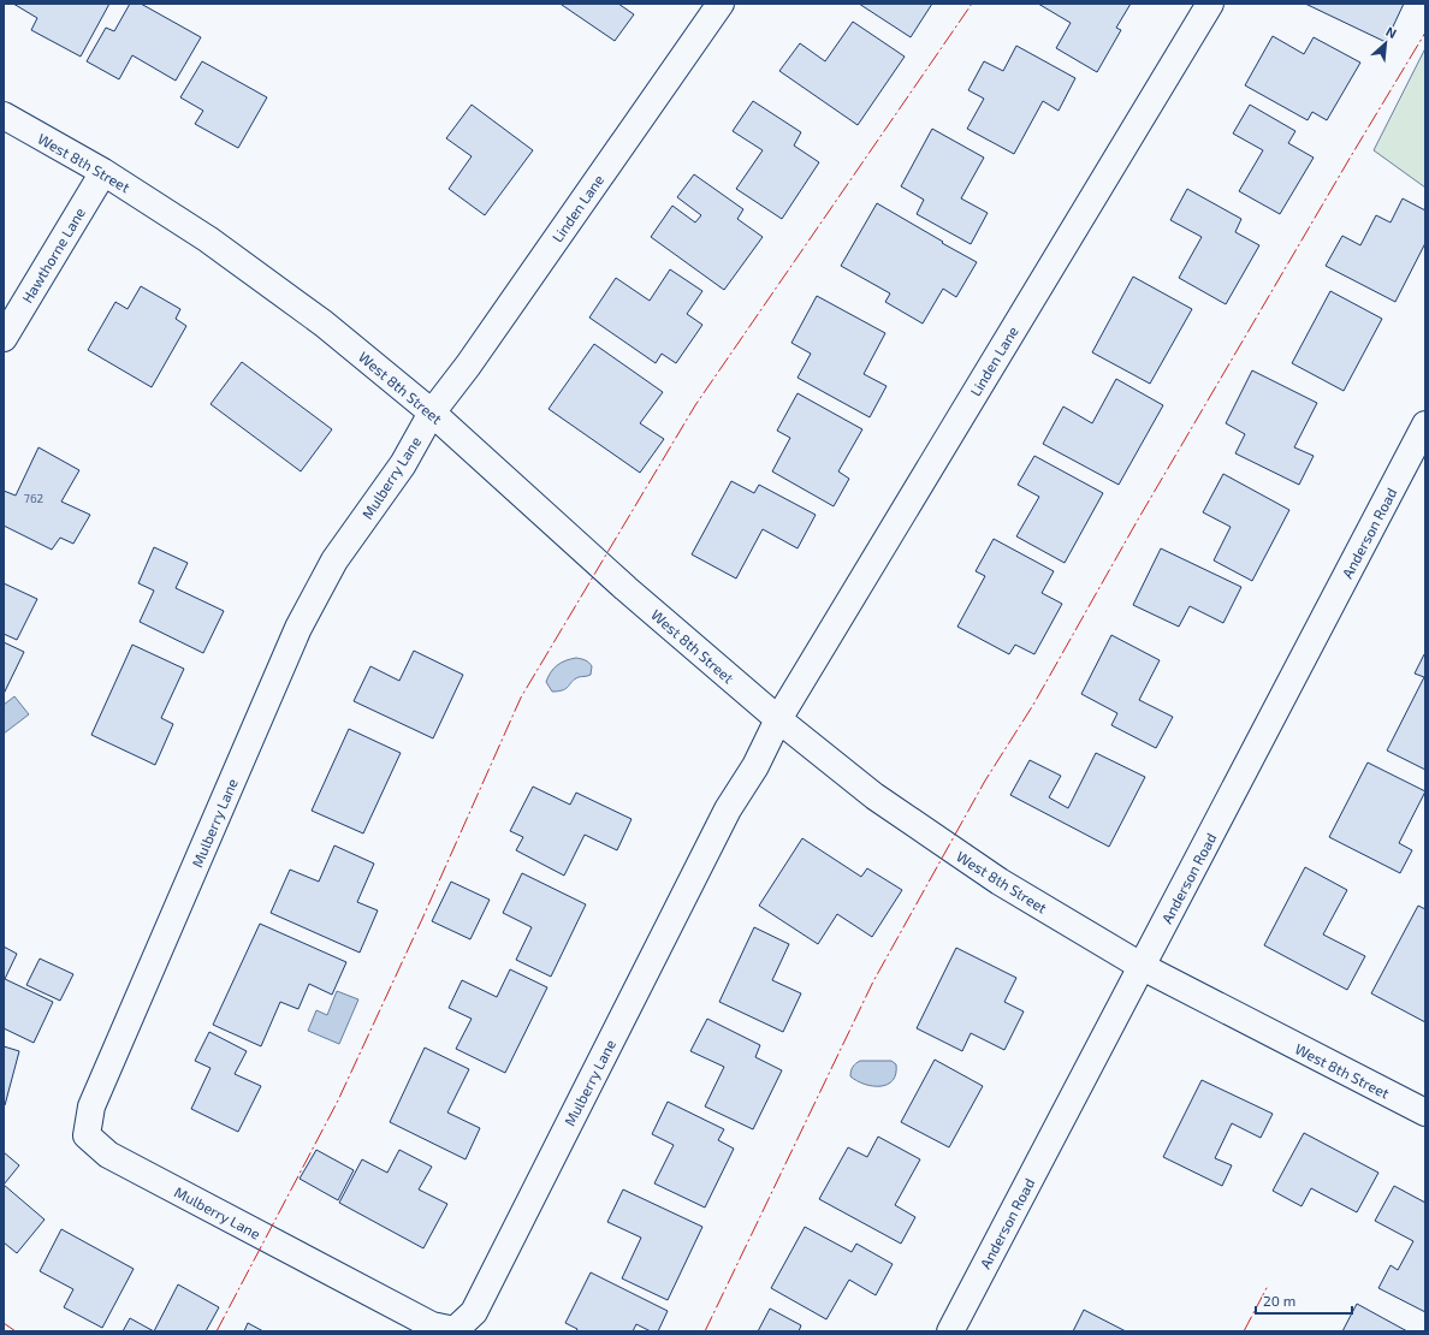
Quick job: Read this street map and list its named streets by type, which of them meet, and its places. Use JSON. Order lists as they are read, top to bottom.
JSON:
{
  "streets": {
    "street": [
      "West 8th Street",
      "Linden Lane",
      "Hawthorne Lane",
      "Mulberry Lane",
      "Anderson Road"
    ]
  },
  "crossings": [
    ["West 8th Street", "Linden Lane"],
    ["West 8th Street", "Hawthorne Lane"],
    ["West 8th Street", "Mulberry Lane"],
    ["West 8th Street", "Anderson Road"],
    ["Linden Lane", "Mulberry Lane"]
  ],
  "house_numbers": ["762"],
  "scale_bar": "20 m",
  "north": "top right"
}
